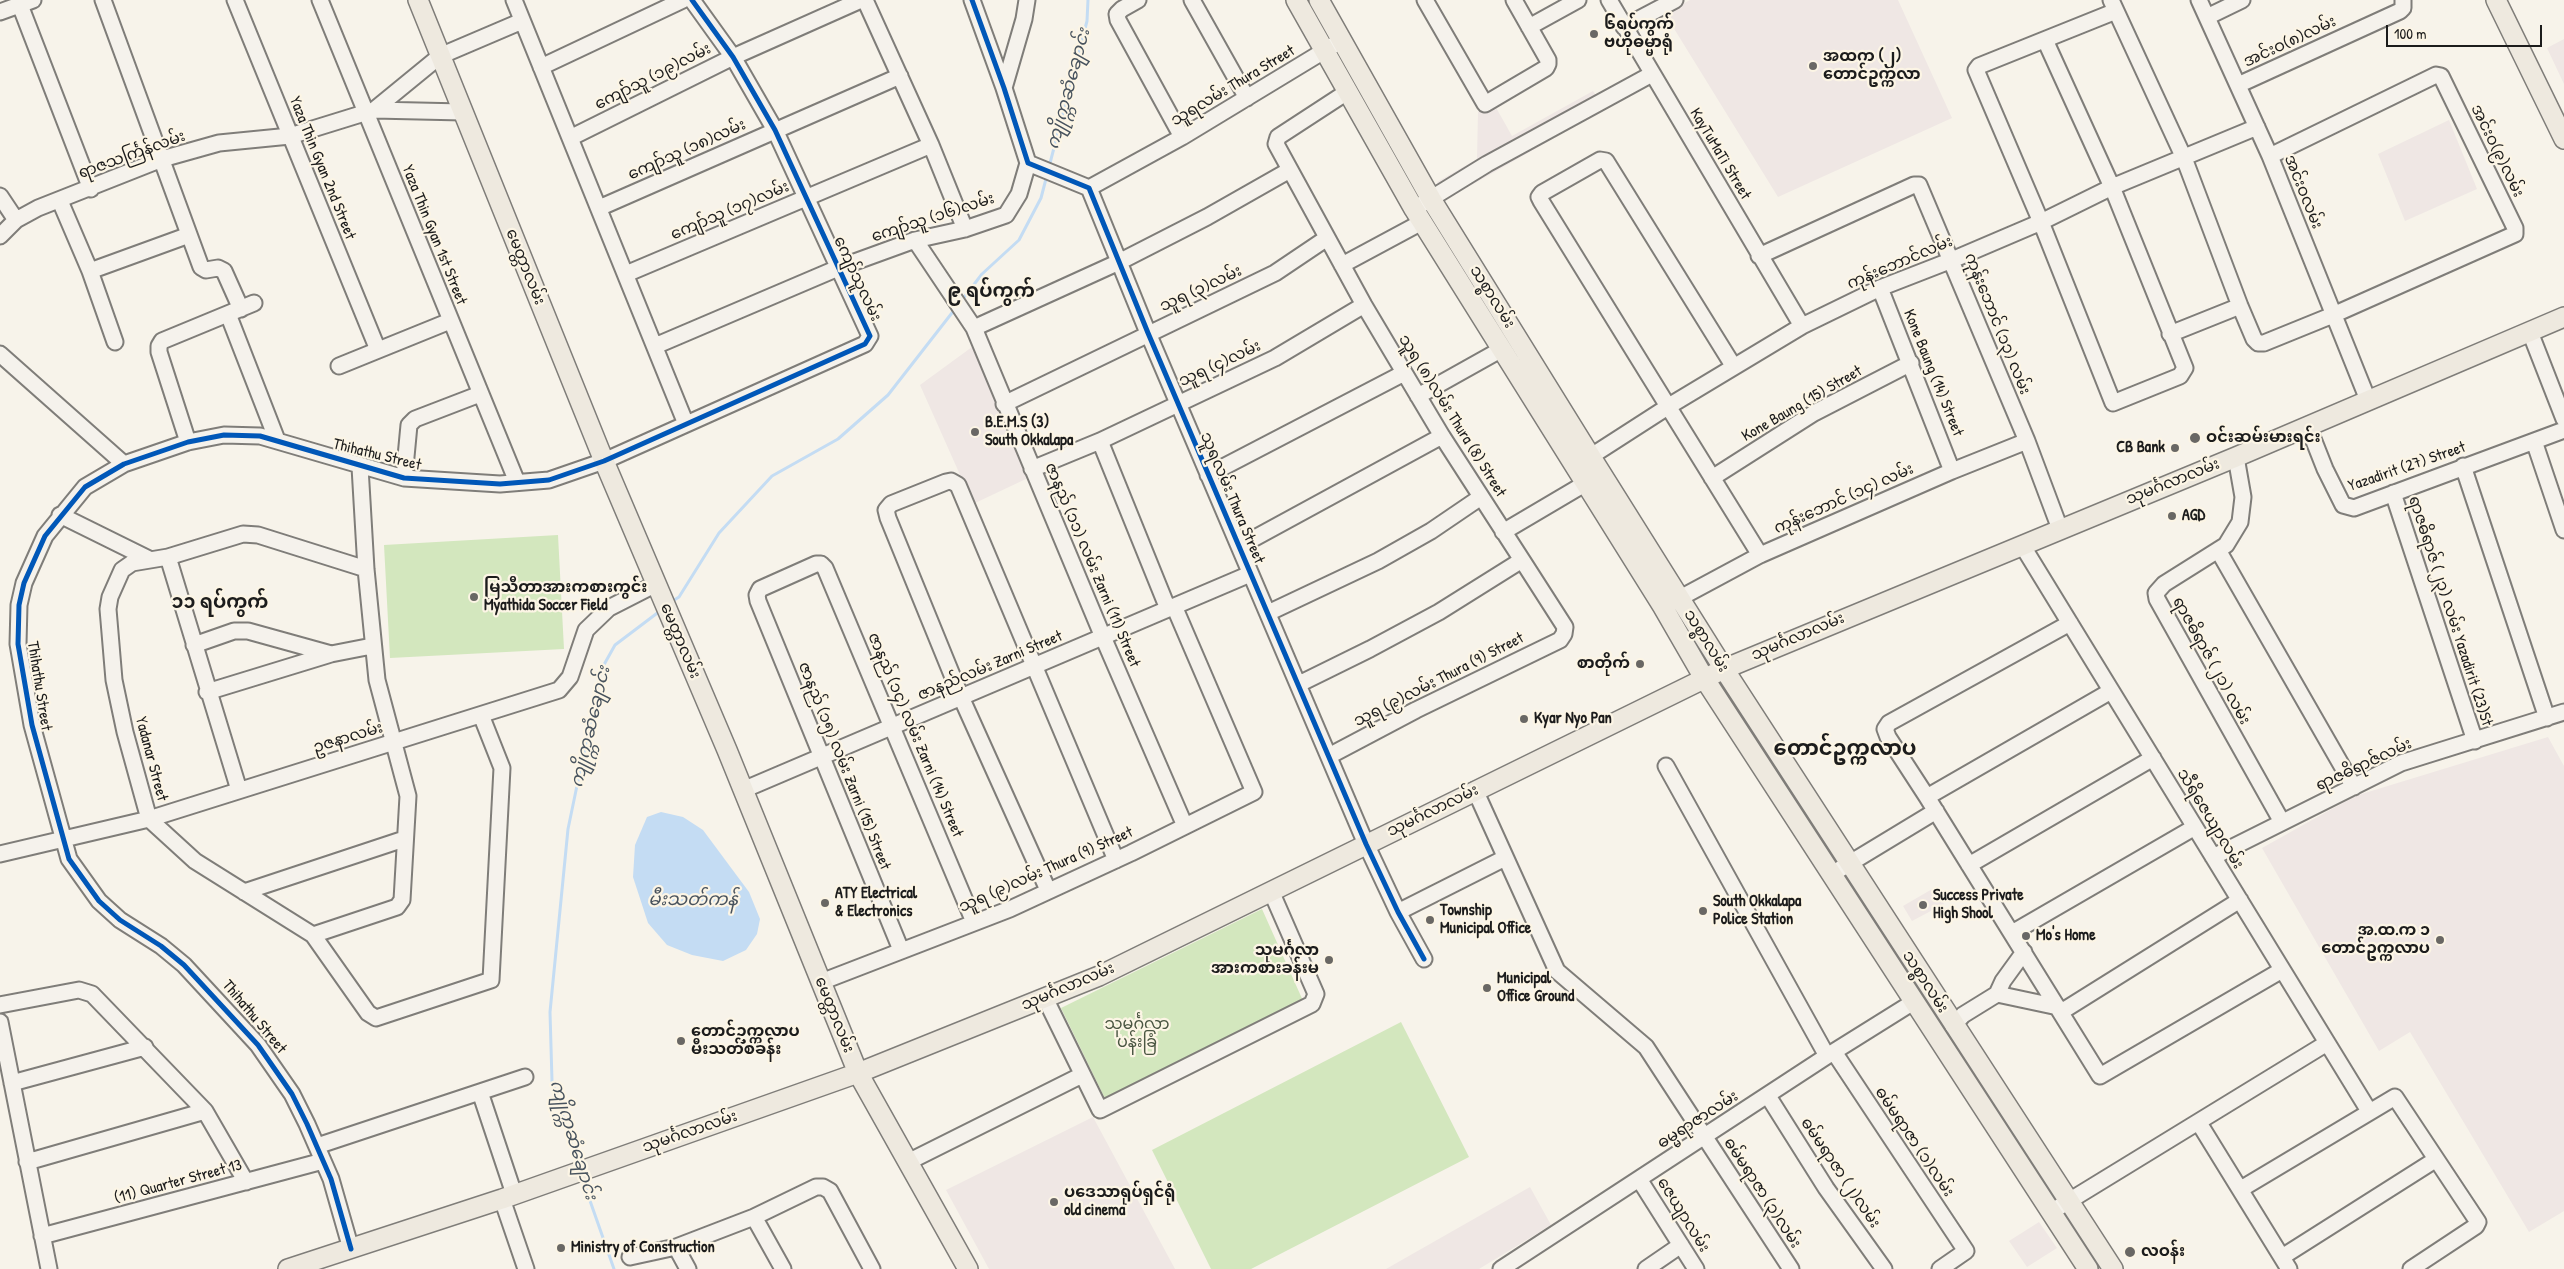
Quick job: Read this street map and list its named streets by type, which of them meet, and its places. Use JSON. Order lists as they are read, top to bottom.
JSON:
{
  "streets": {
    "main road": ["မေတ္တာလမ်း", "သစ္စာလမ်း", "သုမင်္ဂလာလမ်း"],
    "street": [
      "အင်းဝ(၈)လမ်း",
      "ကျော်သူ (၁၉)လမ်း",
      "သူရလမ်း Thura Street",
      "ကျော်သူ (၁၈)လမ်း",
      "အင်းဝ(၉)လမ်း",
      "KayTuMaTi Street",
      "ရာဇသင်္ကြန်လမ်း",
      "Yaza Thin Gyan 2nd Street",
      "အင်းဝလမ်း",
      "ကျော်သူ (၁၇)လမ်း",
      "ကျော်သူ (၁၆)လမ်း",
      "Yaza Thin Gyan 1st Street",
      "ကုန်းဘောင်လမ်း",
      "ကျော်သူလမ်း",
      "သူရ (၃)လမ်း",
      "ကုန်းဘောင် (၁၃) လမ်း",
      "သူရ (၄)လမ်း",
      "Kone Baung (14) Street",
      "Kone Baung (15) Street",
      "သူရ (၈)လမ်း Thura (8) Street",
      "Thihathu Street",
      "Yazadirit (27) Street",
      "ကုန်းဘောင် (၁၄) လမ်း",
      "ဇာနည် (၁၁) လမ်း Zarni (11) Street",
      "ရာဇဓိရာဇ် (၂၃) လမ်း Yazadirit (23)St",
      "ရာဇဓိရာဇ် (၂၁) လမ်း",
      "ဇာနည်လမ်း Zarni Street",
      "သူရ (၉)လမ်း Thura (9) Street",
      "ဇာနည် (၁၄) လမ်း Zarni (14) Street",
      "ဥဇနာလမ်း",
      "Yadanar Street",
      "ရာဇဓိရာဇ်လမ်း",
      "ဇာနည် (၁၅) လမ်း Zarni (15) Street",
      "သီရိဇေယျာလမ်း",
      "ဓမ္မရာဇာလမ်း",
      "ဓမ်မရာဇာ (၁)လမ်း",
      "ဓမ်မရာဇာ (၂)လမ်း",
      "(11) Quarter Street 13",
      "ဓမ်မရာဇာ (၃)လမ်း",
      "ဇေယျာလမ်း"
    ]
  },
  "crossings": [
    ["အင်းဝ(၈)လမ်း", "အင်းဝလမ်း"],
    ["ကျော်သူ (၁၉)လမ်း", "ကျော်သူလမ်း"],
    ["သူရလမ်း Thura Street", "သူရ (၃)လမ်း"],
    ["သူရလမ်း Thura Street", "သစ္စာလမ်း"],
    ["သူရလမ်း Thura Street", "သူရ (၄)လမ်း"],
    ["သူရလမ်း Thura Street", "သုမင်္ဂလာလမ်း"],
    ["သူရလမ်း Thura Street", "ဇာနည်လမ်း Zarni Street"],
    ["သူရလမ်း Thura Street", "သူရ (၉)လမ်း Thura (9) Street"],
    ["ကျော်သူ (၁၈)လမ်း", "ကျော်သူလမ်း"],
    ["အင်းဝ(၉)လမ်း", "အင်းဝလမ်း"],
    ["KayTuMaTi Street", "ကုန်းဘောင်လမ်း"],
    ["KayTuMaTi Street", "ကုန်းဘောင် (၁၃) လမ်း"],
    ["ရာဇသင်္ကြန်လမ်း", "Yaza Thin Gyan 2nd Street"],
    ["ရာဇသင်္ကြန်လမ်း", "Yaza Thin Gyan 1st Street"],
    ["အင်းဝလမ်း", "ကုန်းဘောင်လမ်း"],
    ["အင်းဝလမ်း", "သုမင်္ဂလာလမ်း"],
    ["ကျော်သူ (၁၇)လမ်း", "ကျော်သူလမ်း"],
    ["ကျော်သူ (၁၆)လမ်း", "ကျော်သူလမ်း"],
    ["ကျော်သူ (၁၆)လမ်း", "ဇာနည် (၁၁) လမ်း Zarni (11) Street"],
    ["Yaza Thin Gyan 1st Street", "Thihathu Street"],
    ["ကုန်းဘောင်လမ်း", "သစ္စာလမ်း"],
    ["ကုန်းဘောင်လမ်း", "ကုန်းဘောင် (၁၃) လမ်း"],
    ["ကုန်းဘောင်လမ်း", "Kone Baung (14) Street"],
    ["မေတ္တာလမ်း", "ကျော်သူလမ်း"],
    ["မေတ္တာလမ်း", "Thihathu Street"],
    ["မေတ္တာလမ်း", "သုမင်္ဂလာလမ်း"],
    ["မေတ္တာလမ်း", "ဇာနည်လမ်း Zarni Street"],
    ["မေတ္တာလမ်း", "သူရ (၉)လမ်း Thura (9) Street"],
    ["မေတ္တာလမ်း", "ဥဇနာလမ်း"],
    ["ကျော်သူလမ်း", "Thihathu Street"],
    ["သူရ (၃)လမ်း", "သူရ (၈)လမ်း Thura (8) Street"],
    ["သူရ (၃)လမ်း", "ဇာနည် (၁၁) လမ်း Zarni (11) Street"],
    ["သစ္စာလမ်း", "သူရ (၈)လမ်း Thura (8) Street"],
    ["သစ္စာလမ်း", "သုမင်္ဂလာလမ်း"],
    ["သစ္စာလမ်း", "ကုန်းဘောင် (၁၄) လမ်း"],
    ["သစ္စာလမ်း", "ဓမ္မရာဇာလမ်း"],
    ["ကုန်းဘောင် (၁၃) လမ်း", "သုမင်္ဂလာလမ်း"],
    ["ကုန်းဘောင် (၁၃) လမ်း", "ကုန်းဘောင် (၁၄) လမ်း"],
    ["သူရ (၄)လမ်း", "သူရ (၈)လမ်း Thura (8) Street"],
    ["သူရ (၄)လမ်း", "ဇာနည် (၁၁) လမ်း Zarni (11) Street"],
    ["Kone Baung (14) Street", "Kone Baung (15) Street"],
    ["Kone Baung (14) Street", "ကုန်းဘောင် (၁၄) လမ်း"],
    ["သူရ (၈)လမ်း Thura (8) Street", "သူရ (၉)လမ်း Thura (9) Street"],
    ["Thihathu Street", "သုမင်္ဂလာလမ်း"],
    ["Thihathu Street", "ဥဇနာလမ်း"],
    ["Thihathu Street", "(11) Quarter Street 13"],
    ["Yazadirit (27) Street", "သုမင်္ဂလာလမ်း"],
    ["Yazadirit (27) Street", "ရာဇဓိရာဇ် (၂၃) လမ်း Yazadirit (23)St"],
    ["သုမင်္ဂလာလမ်း", "ရာဇဓိရာဇ် (၂၁) လမ်း"],
    ["သုမင်္ဂလာလမ်း", "သီရိဇေယျာလမ်း"],
    ["သုမင်္ဂလာလမ်း", "ဓမ်မရာဇာ (၃)လမ်း"],
    ["ဇာနည် (၁၁) လမ်း Zarni (11) Street", "ဇာနည်လမ်း Zarni Street"],
    ["ဇာနည် (၁၁) လမ်း Zarni (11) Street", "သူရ (၉)လမ်း Thura (9) Street"],
    ["ရာဇဓိရာဇ် (၂၃) လမ်း Yazadirit (23)St", "ရာဇဓိရာဇ်လမ်း"],
    ["ရာဇဓိရာဇ် (၂၁) လမ်း", "ရာဇဓိရာဇ်လမ်း"],
    ["ဇာနည်လမ်း Zarni Street", "သူရ (၉)လမ်း Thura (9) Street"],
    ["ဇာနည်လမ်း Zarni Street", "ဇာနည် (၁၄) လမ်း Zarni (14) Street"],
    ["ဇာနည်လမ်း Zarni Street", "ဇာနည် (၁၅) လမ်း Zarni (15) Street"],
    ["သူရ (၉)လမ်း Thura (9) Street", "ဇာနည် (၁၄) လမ်း Zarni (14) Street"],
    ["သူရ (၉)လမ်း Thura (9) Street", "ဇာနည် (၁၅) လမ်း Zarni (15) Street"],
    ["ဇာနည် (၁၄) လမ်း Zarni (14) Street", "ဇာနည် (၁၅) လမ်း Zarni (15) Street"],
    ["ဥဇနာလမ်း", "Yadanar Street"],
    ["ရာဇဓိရာဇ်လမ်း", "သီရိဇေယျာလမ်း"],
    ["ဓမ္မရာဇာလမ်း", "ဓမ်မရာဇာ (၁)လမ်း"],
    ["ဓမ္မရာဇာလမ်း", "ဓမ်မရာဇာ (၂)လမ်း"],
    ["ဓမ္မရာဇာလမ်း", "ဓမ်မရာဇာ (၃)လမ်း"],
    ["ဓမ္မရာဇာလမ်း", "ဇေယျာလမ်း"]
  ],
  "districts": ["၉ ရပ်ကွက်", "၁၁ ရပ်ကွက်", "တောင်ဥက္ကလာပ"],
  "water": ["ကျိုက္ကဆံချောင်း", "မီးသတ်ကန်"],
  "parks": ["သုမင်္ဂလာ ပန်းခြံ"],
  "places": [
    "၆ရပ်ကွက် ဗဟိုဓမ္မာရုံ",
    "အထက (၂) တောင်ဥက္ကလာ",
    "B.E.M.S (3) South Okkalapa",
    "ဝင်းဆမ်းမားရင်း",
    "CB Bank",
    "AGD",
    "မြသီတာအားကစားကွင်း Myathida Soccer Field",
    "စာတိုက်",
    "Kyar Nyo Pan",
    "ATY Electrical & Electronics",
    "Success Private High Shool",
    "South Okkalapa Police Station",
    "Township Municipal Office",
    "Mo's Home",
    "အ.ထ.က ၁ တောင်ဥက္ကလာပ",
    "သုမင်္ဂလာ အားကစားခန်းမ",
    "Municipal Office Ground",
    "တောင်ဥက္ကလာပ မီးသတ်စခန်း",
    "ပဒေသာရုပ်ရှင်ရုံ old cinema",
    "Ministry of Construction",
    "လဝန်း"
  ],
  "scale_bar": "100 m"
}
